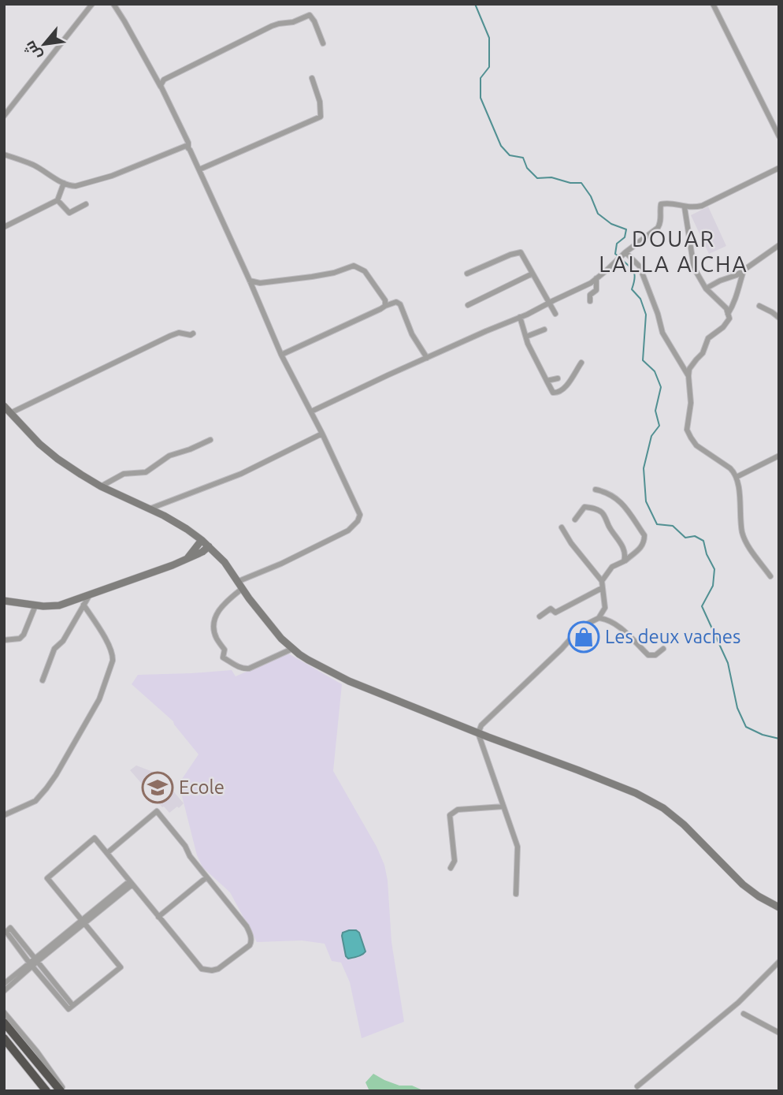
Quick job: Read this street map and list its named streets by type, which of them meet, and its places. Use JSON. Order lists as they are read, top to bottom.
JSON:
{
  "districts": ["DOUAR LALLA AICHA"],
  "places": {
    "shop": ["Les deux vaches"],
    "school or university": ["Ecole"]
  },
  "north": "bottom left"
}
